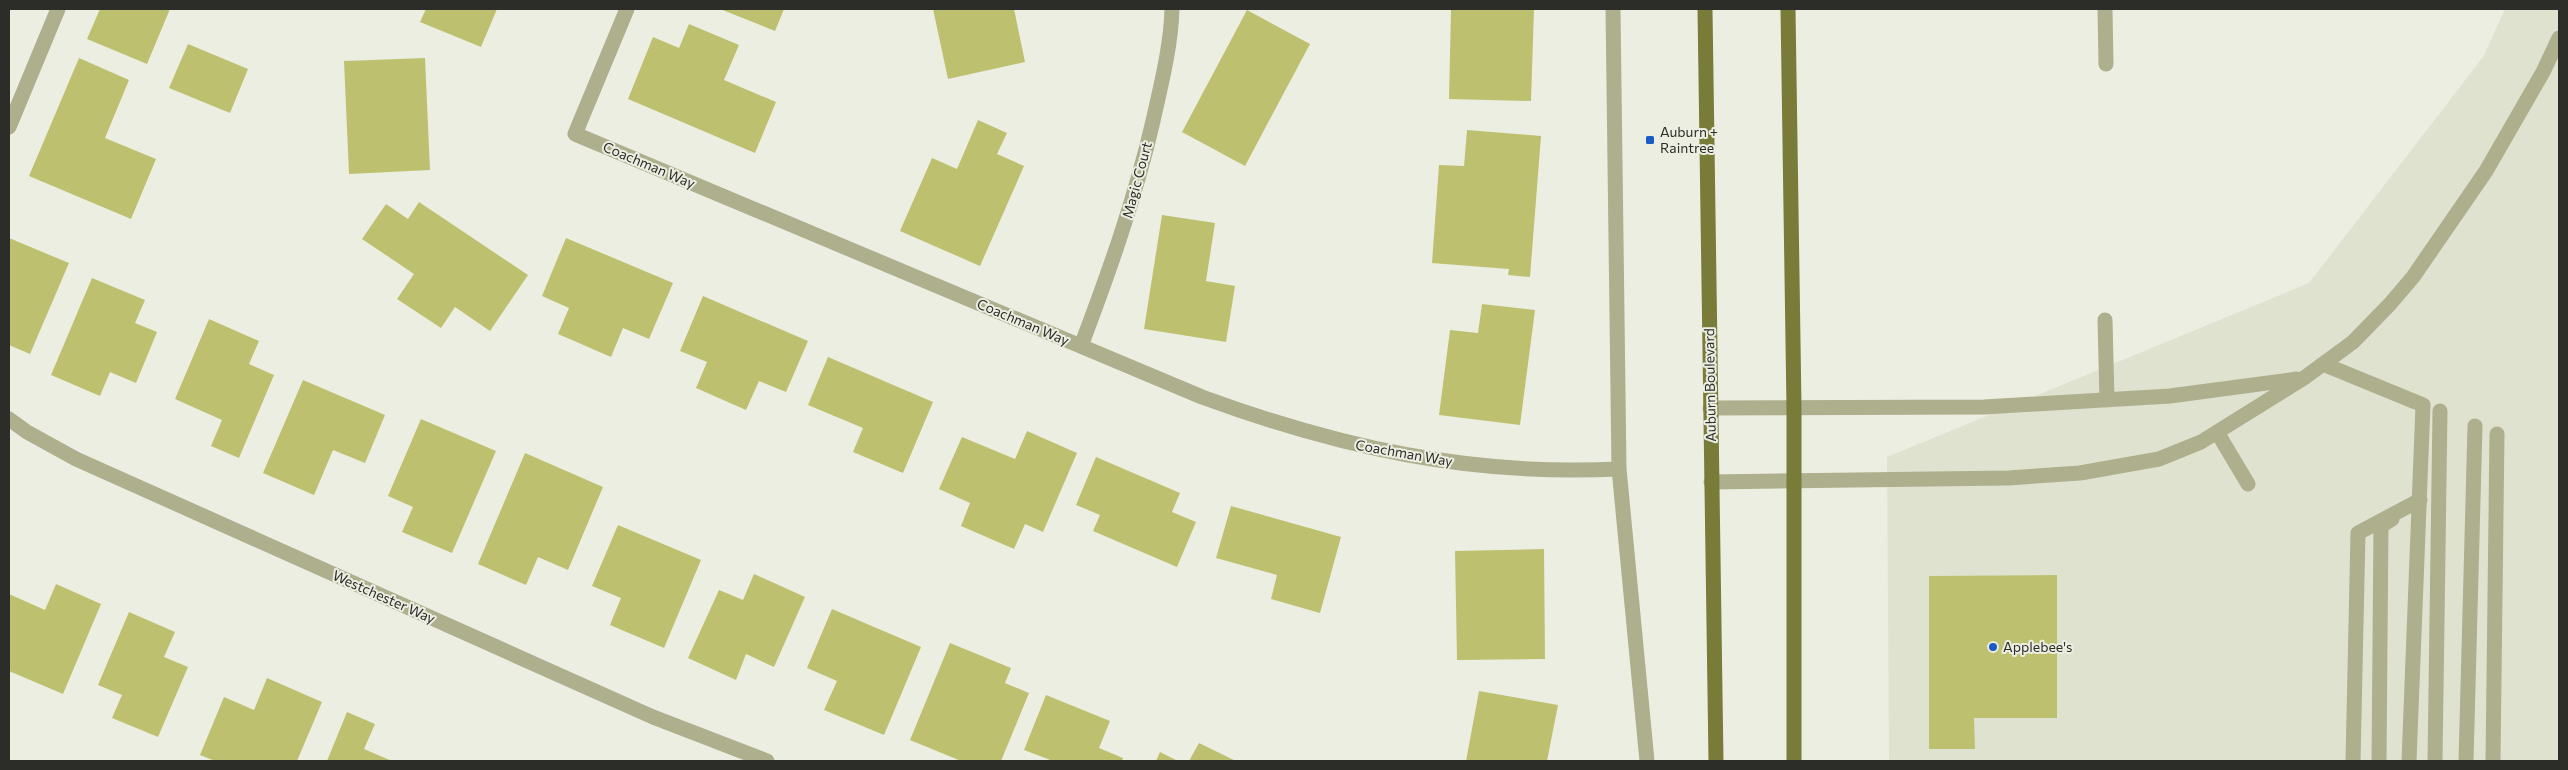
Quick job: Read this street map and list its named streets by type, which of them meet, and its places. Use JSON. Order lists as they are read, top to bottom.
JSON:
{
  "streets": {
    "main road": ["Auburn Boulevard"],
    "street": ["Coachman Way", "Magic Court", "Westchester Way"]
  },
  "crossings": [
    ["Coachman Way", "Magic Court"]
  ],
  "places": {
    "transit": ["Auburn + Raintree"],
    "other": ["Applebee's"]
  }
}
